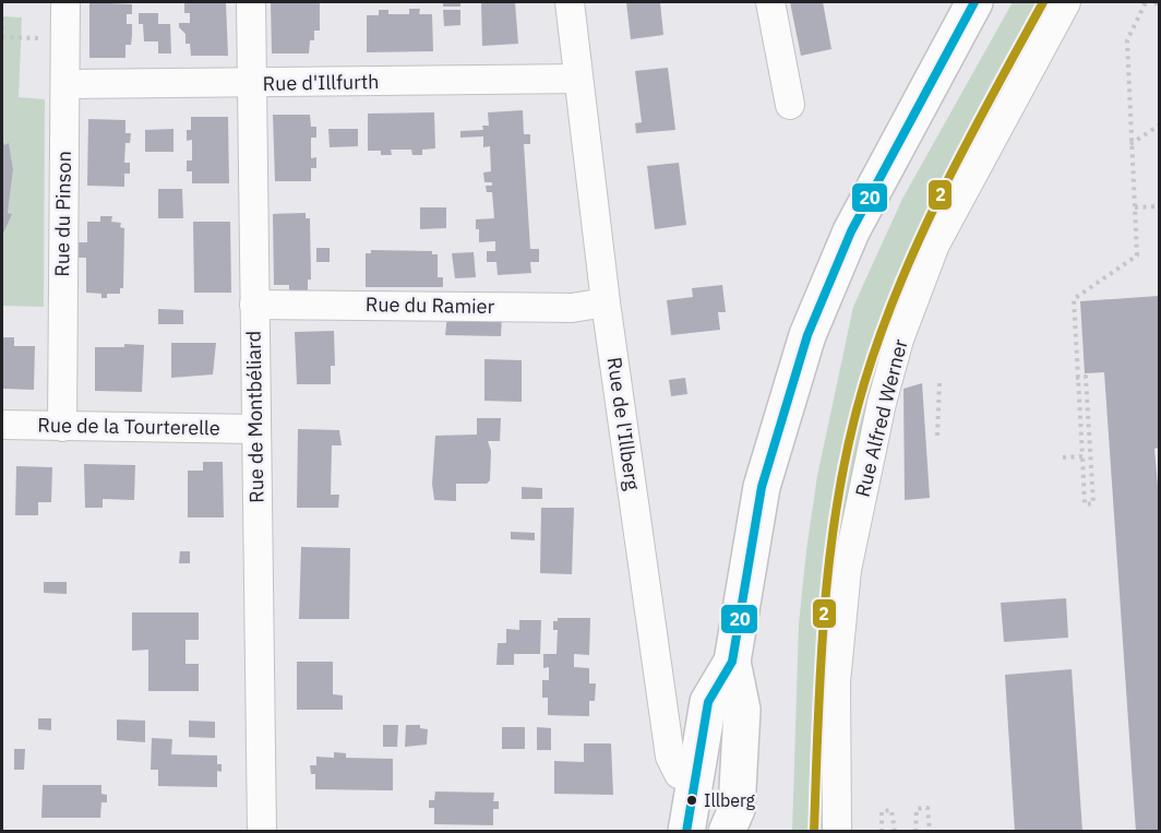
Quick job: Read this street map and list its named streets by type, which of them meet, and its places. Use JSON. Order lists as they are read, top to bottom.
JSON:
{
  "streets": {
    "street": [
      "Rue d'Illfurth",
      "Rue du Pinson",
      "Rue du Ramier",
      "Rue de Montbéliard",
      "Rue Alfred Werner",
      "Rue de l'Illberg",
      "Rue de la Tourterelle"
    ]
  },
  "crossings": [
    ["Rue d'Illfurth", "Rue du Pinson"],
    ["Rue d'Illfurth", "Rue de Montbéliard"],
    ["Rue d'Illfurth", "Rue de l'Illberg"],
    ["Rue du Pinson", "Rue de la Tourterelle"],
    ["Rue du Ramier", "Rue de Montbéliard"],
    ["Rue du Ramier", "Rue de l'Illberg"],
    ["Rue de Montbéliard", "Rue de la Tourterelle"]
  ],
  "places": ["Illberg"],
  "lines": ["transit line 2", "transit line 20"]
}
